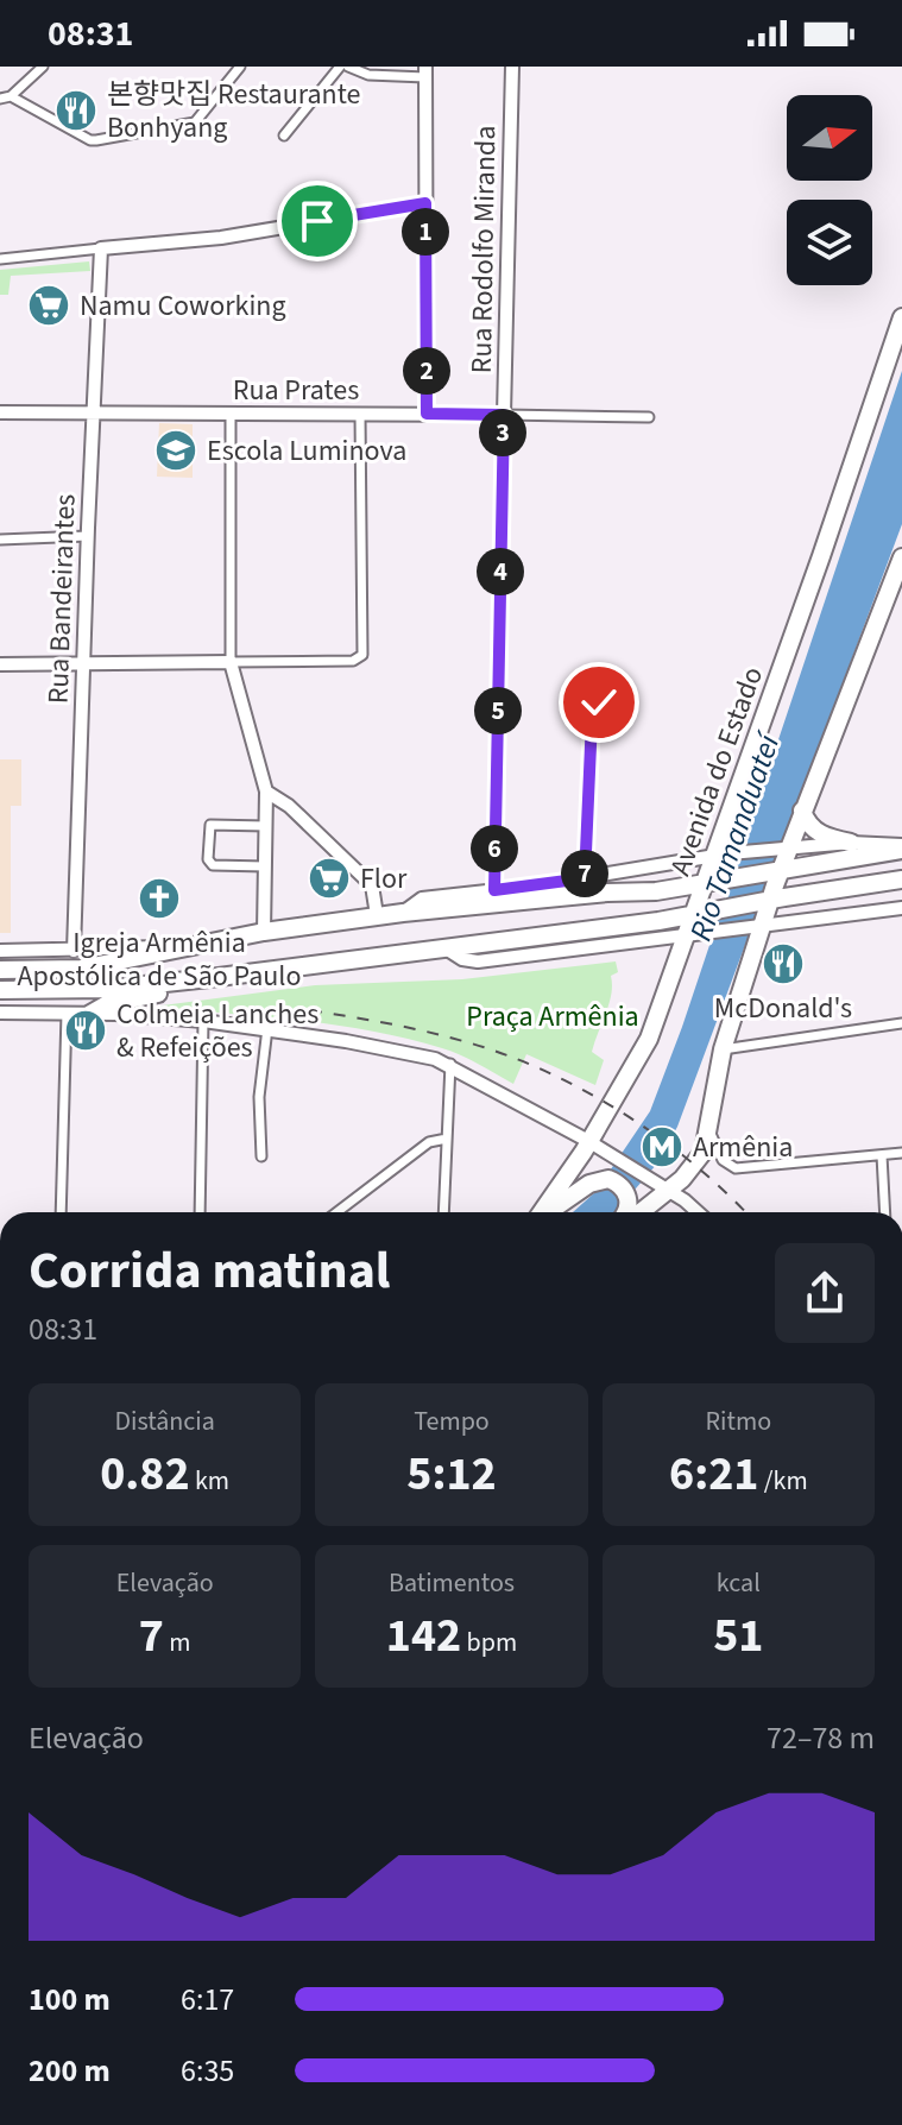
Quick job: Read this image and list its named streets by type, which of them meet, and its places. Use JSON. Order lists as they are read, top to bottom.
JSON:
{
  "streets": {
    "highway": ["Avenida do Estado"],
    "street": ["Rua Rodolfo Miranda", "Rua Prates", "Rua Bandeirantes"]
  },
  "crossings": [
    ["Rua Rodolfo Miranda", "Rua Prates"],
    ["Rua Prates", "Rua Bandeirantes"]
  ],
  "water": ["Rio Tamanduateí"],
  "parks": ["Praça Armênia"],
  "places": {
    "restaurant": ["본향맛집 Restaurante Bonhyang", "McDonald's", "Colmeia Lanches & Refeições"],
    "supermarket": ["Namu Coworking", "Flor"],
    "school or university": ["Escola Luminova"],
    "church": ["Igreja Armênia Apostólica de São Paulo"],
    "metro station": ["Armênia"]
  },
  "north": "right",
  "page": {
    "status": "08:31",
    "pins": [
      "1",
      "2",
      "3",
      "4",
      "5",
      "6",
      "7"
    ],
    "heading": ["Corrida matinal", "08:31"],
    "stats": [
      ["Distância", "0.82 km"],
      ["Tempo", "5:12"],
      ["Ritmo", "6:21 /km"],
      ["Elevação", "7 m"],
      ["Batimentos", "142 bpm"],
      ["kcal", "51"]
    ],
    "chart": ["Elevação", "72–78 m"],
    "list": [
      {
        "name": "100 m",
        "note": "6:17"
      },
      {
        "name": "200 m",
        "note": "6:35"
      }
    ]
  }
}
